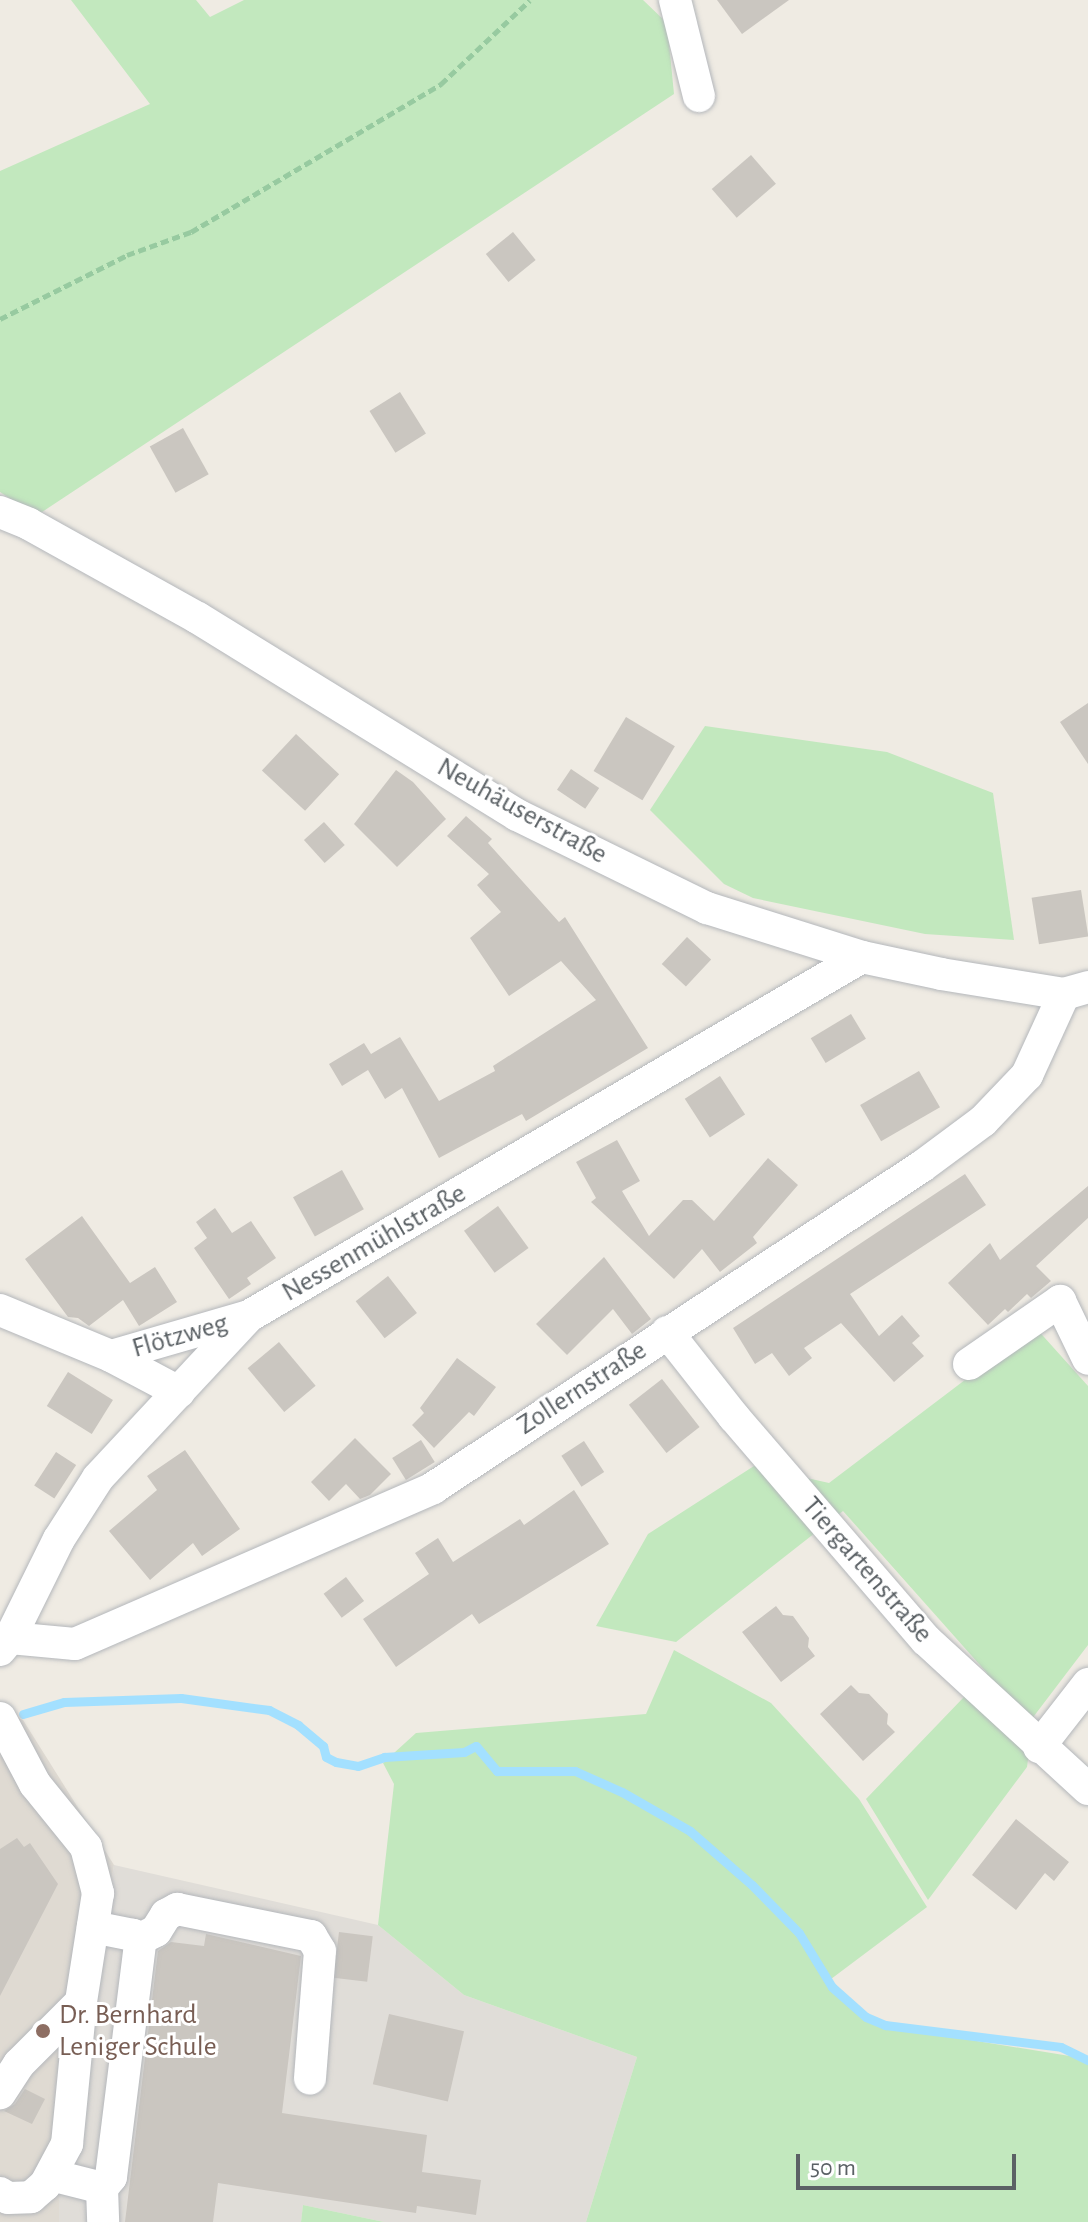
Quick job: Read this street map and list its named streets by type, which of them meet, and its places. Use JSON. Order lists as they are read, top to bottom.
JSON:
{
  "streets": {
    "street": [
      "Neuhäuserstraße",
      "Nessenmühlstraße",
      "Flötzweg",
      "Zollernstraße",
      "Tiergartenstraße"
    ]
  },
  "crossings": [
    ["Neuhäuserstraße", "Nessenmühlstraße"],
    ["Neuhäuserstraße", "Zollernstraße"],
    ["Nessenmühlstraße", "Flötzweg"],
    ["Nessenmühlstraße", "Zollernstraße"],
    ["Zollernstraße", "Tiergartenstraße"]
  ],
  "places": ["Dr. Bernhard Leniger Schule"],
  "scale_bar": "50 m"
}
